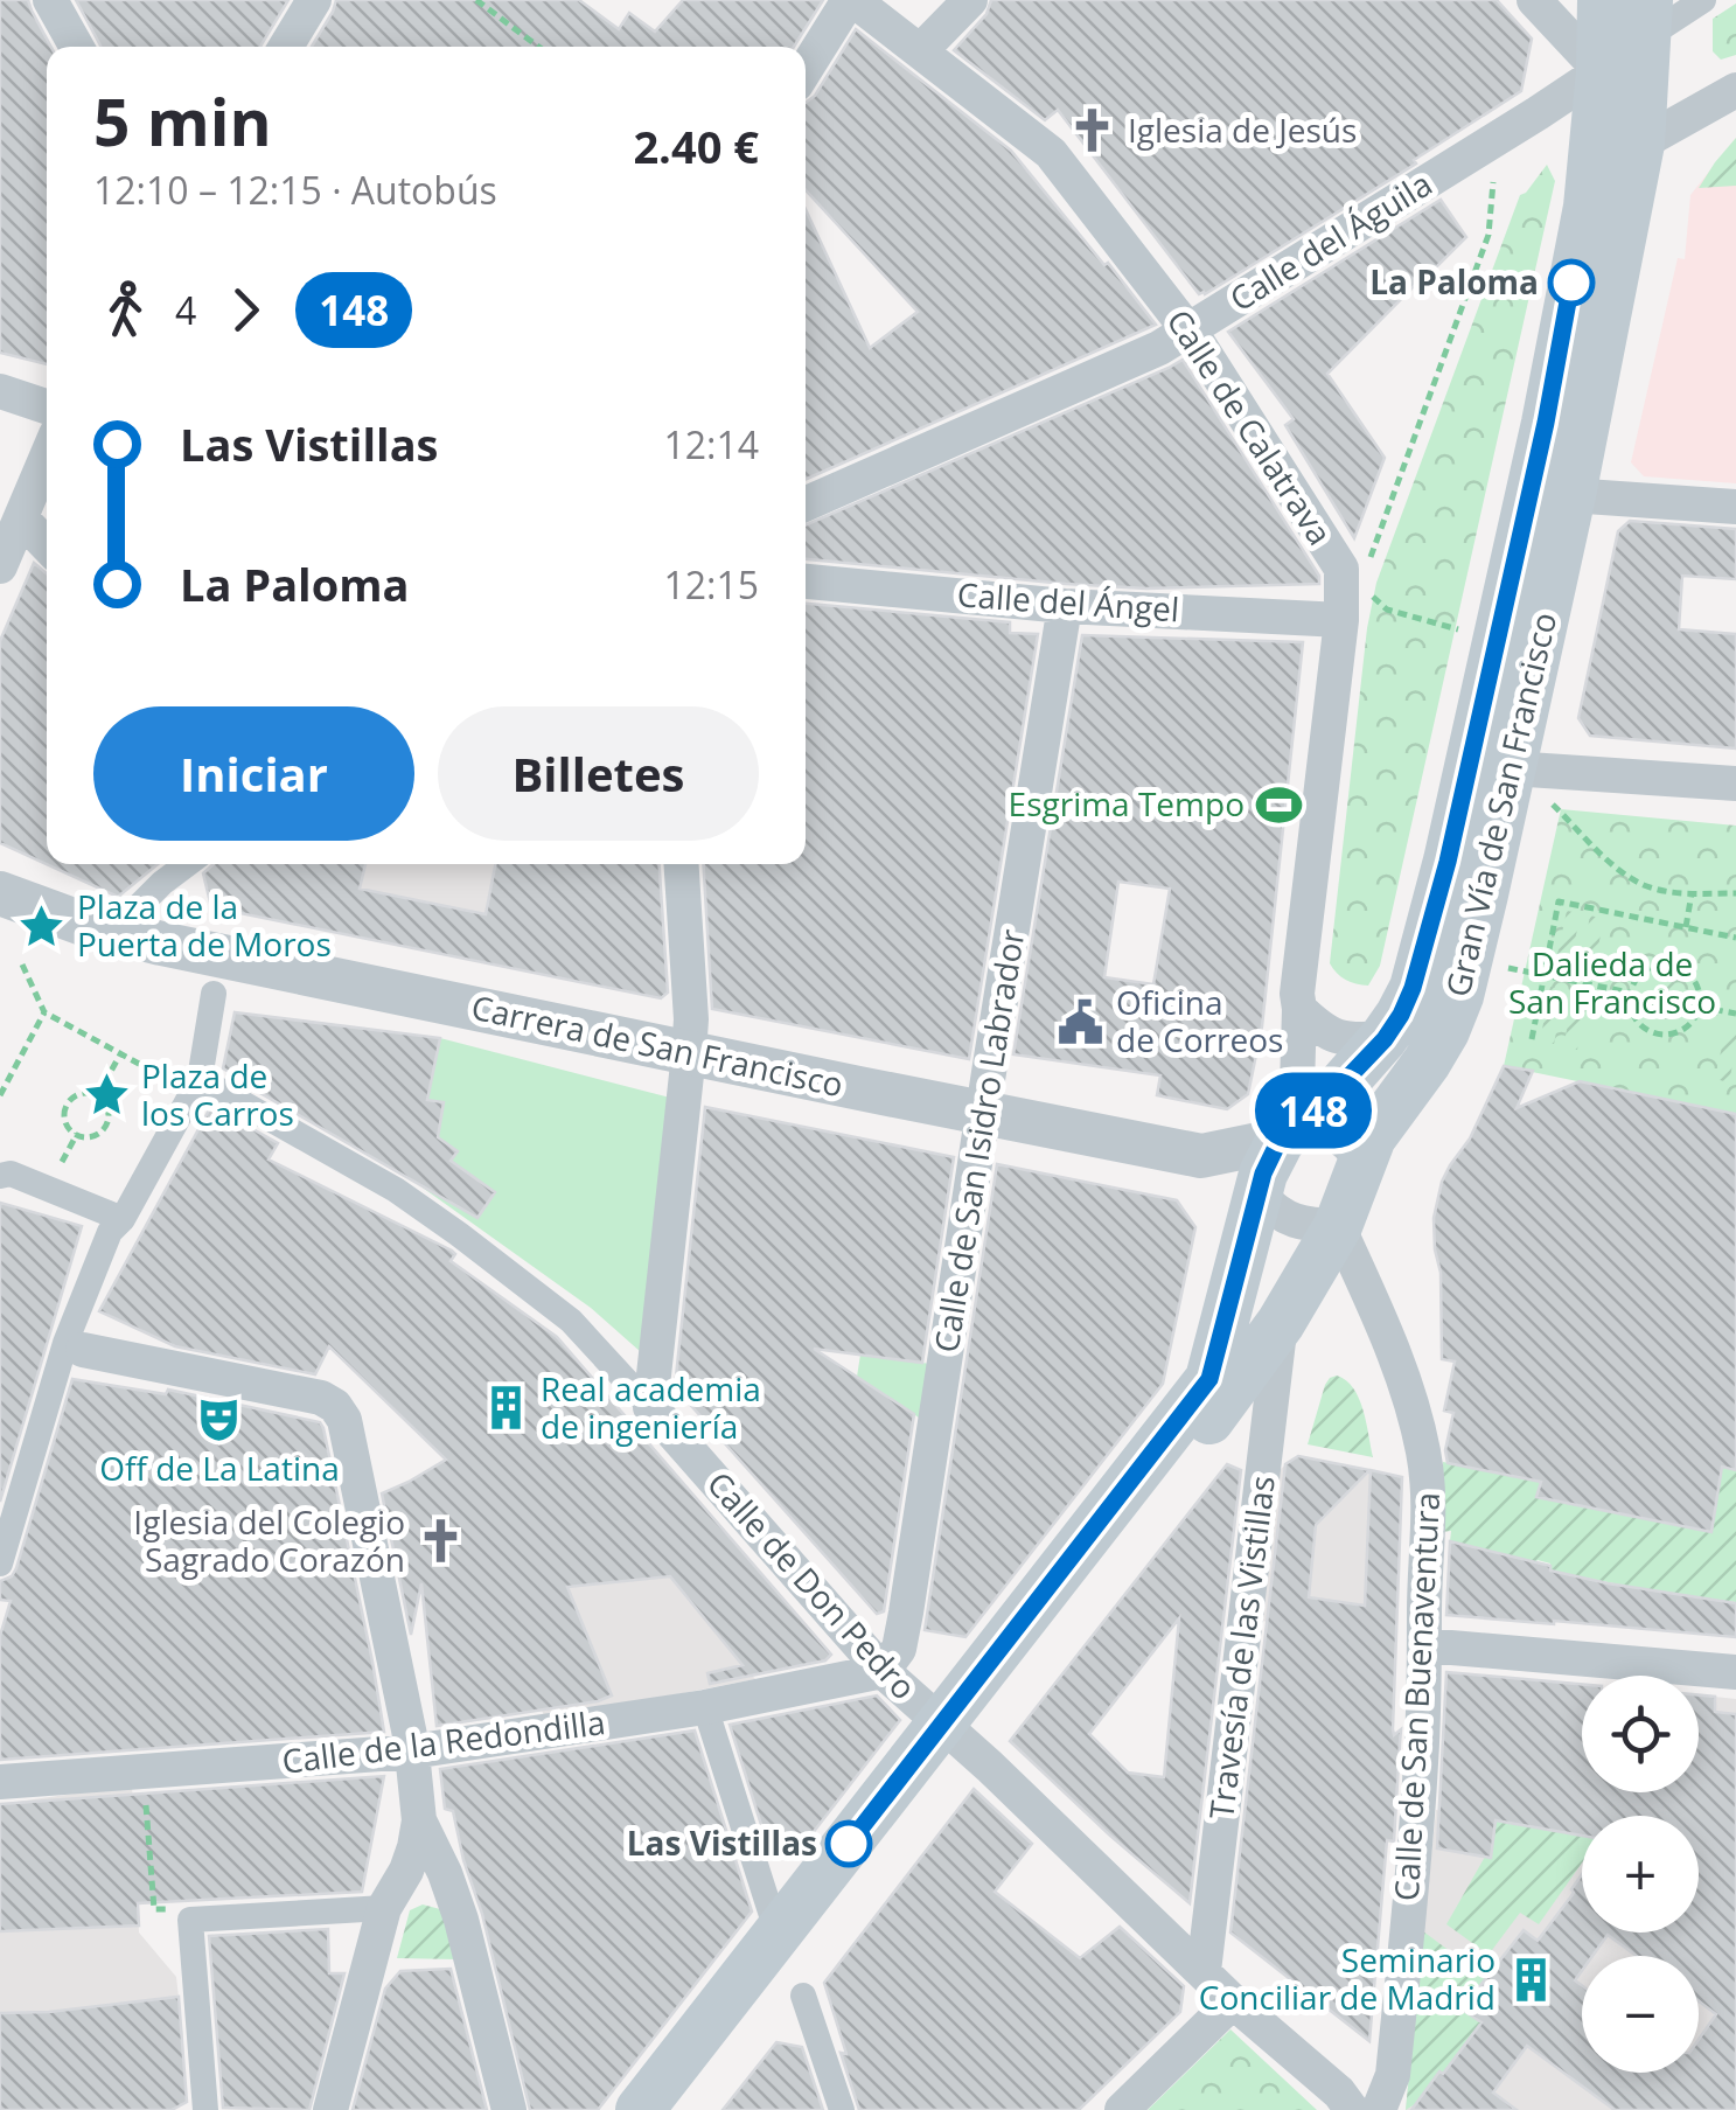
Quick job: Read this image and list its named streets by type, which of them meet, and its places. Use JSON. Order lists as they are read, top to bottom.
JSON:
{
  "streets": {
    "main road": ["Gran Vía de San Francisco"],
    "street": [
      "Calle del Águila",
      "Calle de Calatrava",
      "Calle del Ángel",
      "Carrera de San Francisco",
      "Calle de San Isidro Labrador",
      "Calle de Don Pedro",
      "Travesía de las Vistillas",
      "Calle de San Buenaventura",
      "Calle de la Redondilla"
    ]
  },
  "crossings": [
    ["Calle del Águila", "Calle de Calatrava"],
    ["Calle del Águila", "Gran Vía de San Francisco"],
    ["Calle de Calatrava", "Calle del Ángel"],
    ["Calle de Calatrava", "Gran Vía de San Francisco"],
    ["Calle de Calatrava", "Carrera de San Francisco"],
    ["Calle de Calatrava", "Calle de San Buenaventura"],
    ["Calle del Ángel", "Calle de San Isidro Labrador"],
    ["Gran Vía de San Francisco", "Carrera de San Francisco"],
    ["Gran Vía de San Francisco", "Calle de San Buenaventura"],
    ["Carrera de San Francisco", "Calle de San Isidro Labrador"],
    ["Carrera de San Francisco", "Calle de San Buenaventura"],
    ["Calle de San Isidro Labrador", "Calle de Don Pedro"],
    ["Calle de San Isidro Labrador", "Calle de la Redondilla"],
    ["Calle de Don Pedro", "Travesía de las Vistillas"],
    ["Calle de Don Pedro", "Calle de la Redondilla"]
  ],
  "parks": ["Dalieda de San Francisco"],
  "places": {
    "church": ["Iglesia de Jesús", "Iglesia del Colegio Sagrado Corazón"],
    "other": ["La Paloma", "Las Vistillas"],
    "sports": ["Esgrima Tempo"],
    "place": ["Plaza de la Puerta de Moros", "Plaza de los Carros"],
    "public building": ["Oficina de Correos"],
    "building": ["Real academia de ingeniería", "Seminario Conciliar de Madrid"],
    "theatre": ["Off de La Latina"]
  },
  "lines": ["bus line 148"],
  "page": {
    "on_map": "148",
    "heading": ["5 min", "12:10 – 12:15 · Autobús", "2.40 €"],
    "legs": ["4", "148"],
    "list": [
      {
        "name": "Las Vistillas",
        "value": "12:14"
      },
      {
        "name": "La Paloma",
        "value": "12:15"
      }
    ],
    "buttons": ["Iniciar", "Billetes"],
    "map_buttons": ["+", "−"]
  }
}
